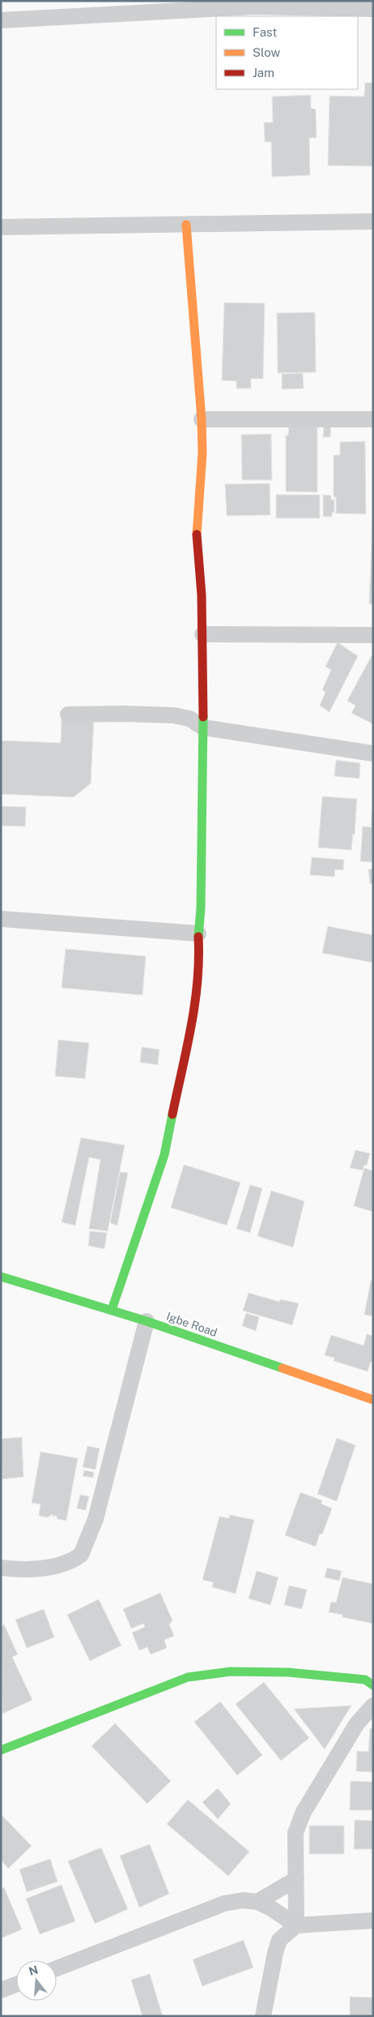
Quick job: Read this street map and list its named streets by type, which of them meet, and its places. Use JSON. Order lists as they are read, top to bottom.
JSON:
{
  "streets": {
    "street": ["Igbe Road"]
  },
  "legend": ["Fast", "Slow", "Jam"],
  "north": "top"
}
